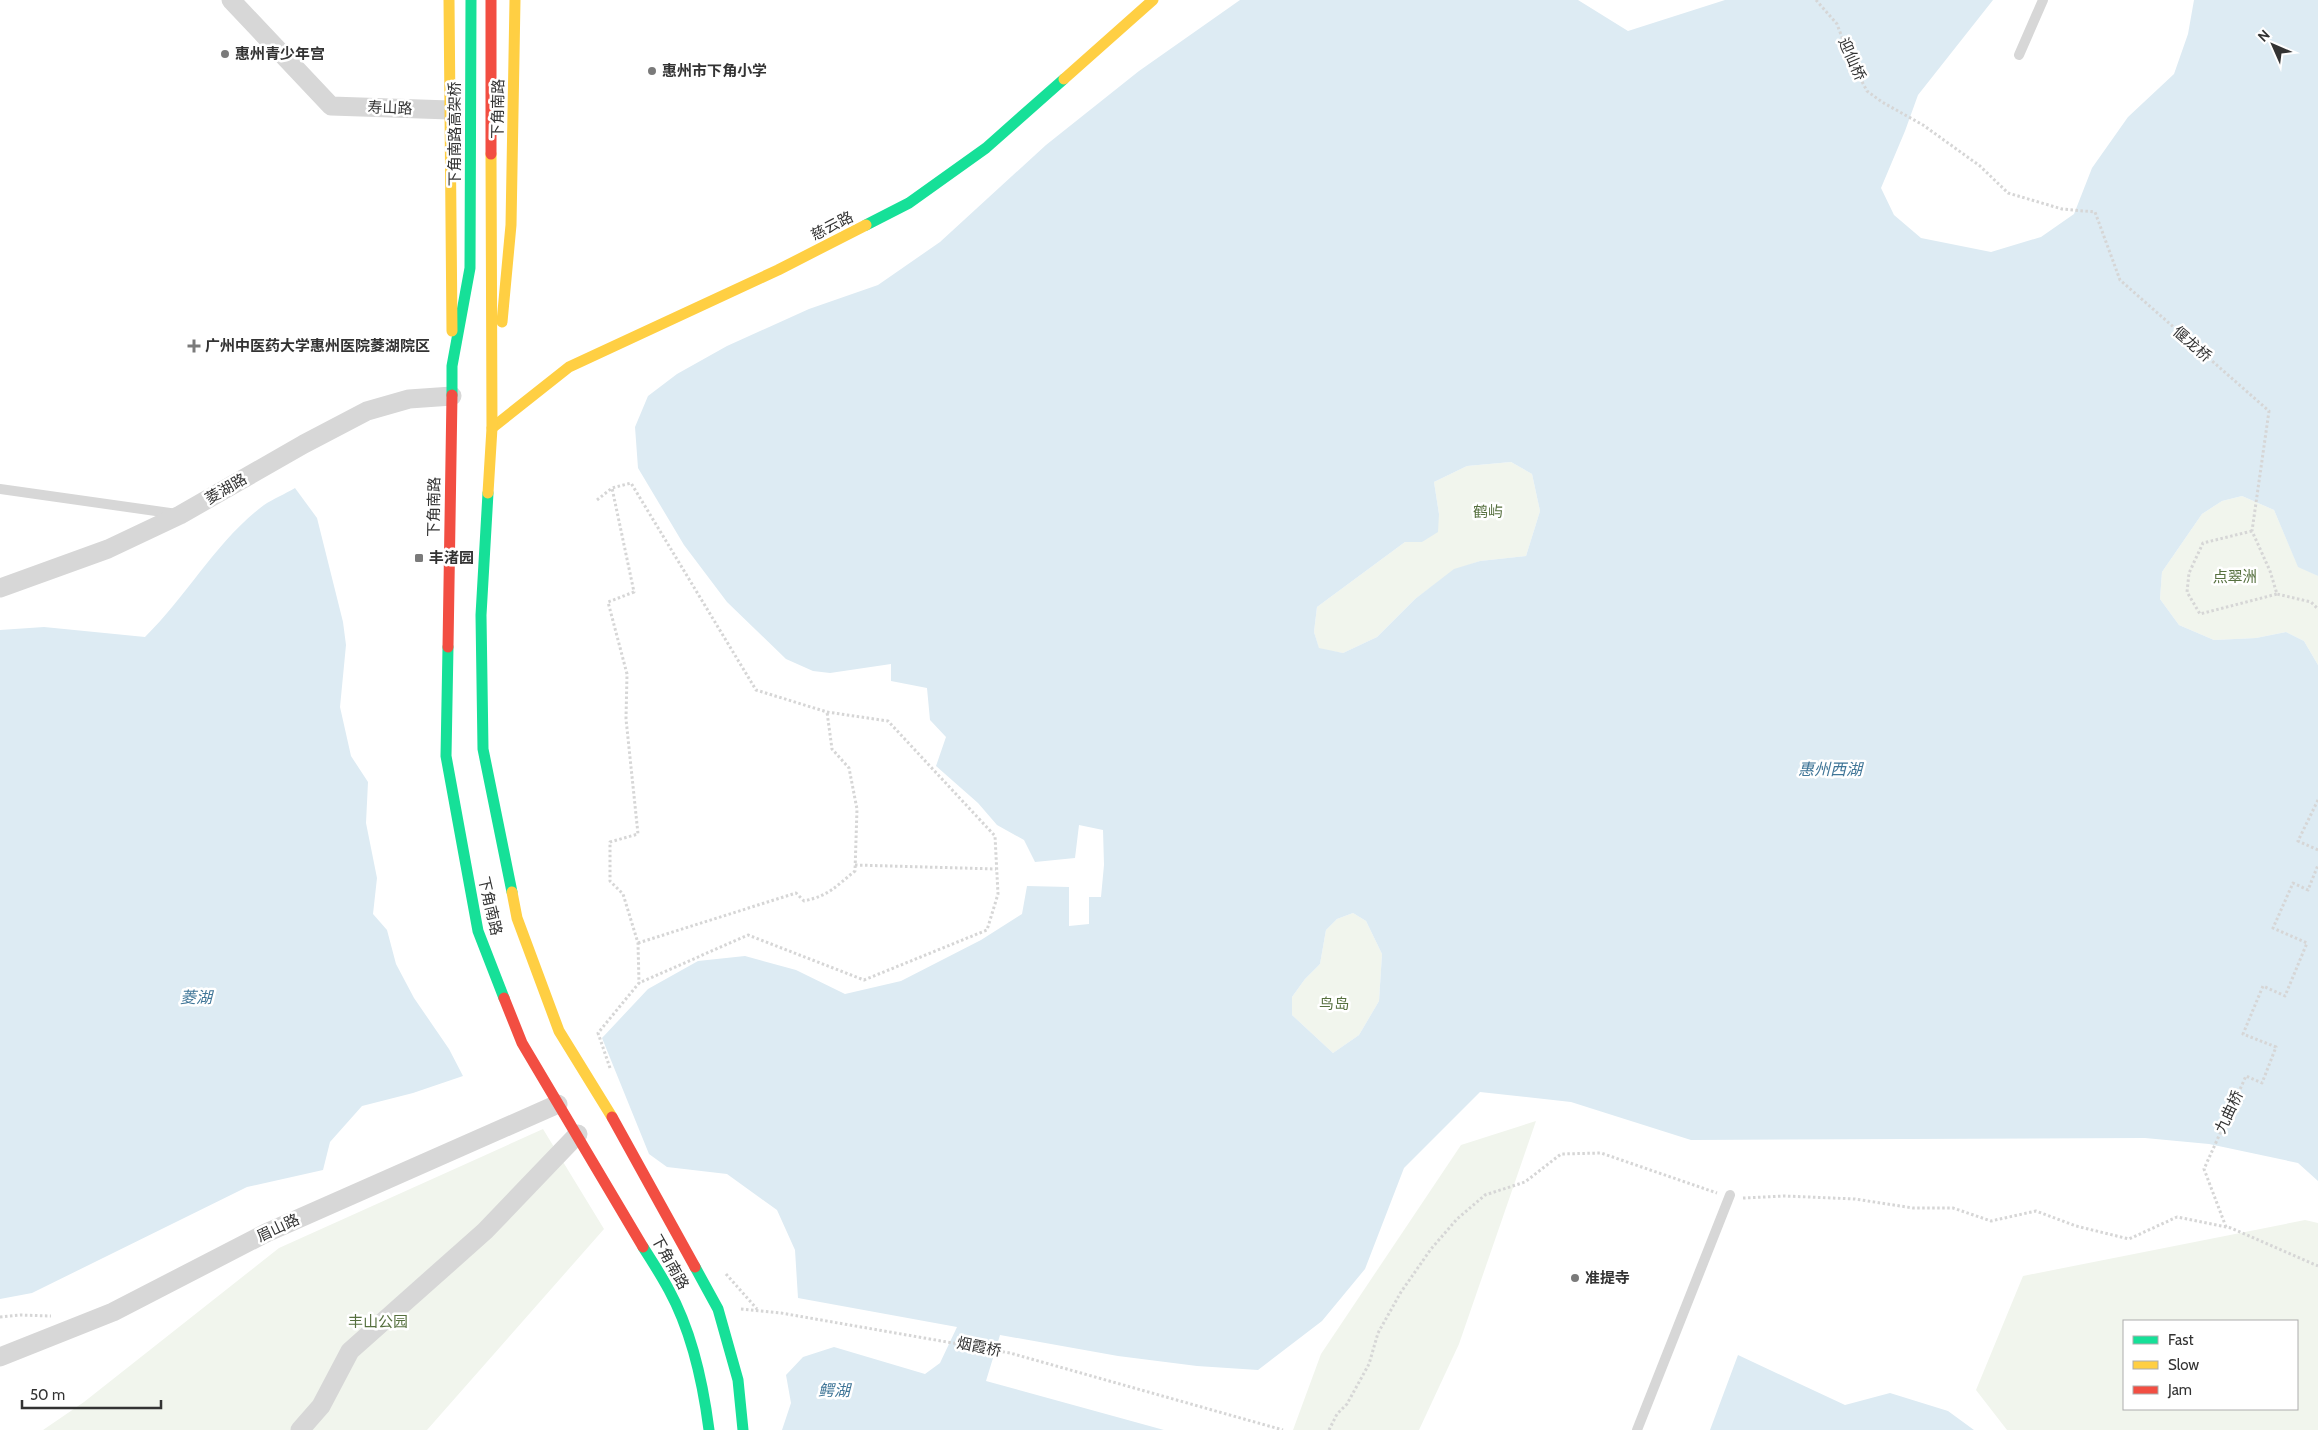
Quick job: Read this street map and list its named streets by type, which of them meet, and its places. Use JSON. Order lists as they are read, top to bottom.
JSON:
{
  "streets": {
    "main road": ["下角南路", "下角南路高架桥", "慈云路"],
    "street": ["寿山路", "菱湖路", "眉山路"],
    "path": [
      "迎仙桥",
      "偃龙桥",
      "九曲桥",
      "烟霞桥"
    ]
  },
  "crossings": [
    ["迎仙桥", "偃龙桥"],
    ["寿山路", "下角南路"],
    ["下角南路", "下角南路高架桥"],
    ["下角南路", "慈云路"],
    ["下角南路", "菱湖路"],
    ["下角南路", "眉山路"],
    ["下角南路", "烟霞桥"]
  ],
  "water": ["惠州西湖", "菱湖", "鳄湖"],
  "parks": [
    "鹤屿",
    "点翠洲",
    "鸟岛",
    "丰山公园"
  ],
  "places": {
    "other": ["惠州青少年宫", "惠州市下角小学", "准提寺"],
    "health": ["广州中医药大学惠州医院菱湖院区"],
    "transit": ["丰渚园"]
  },
  "legend": ["Fast", "Slow", "Jam"],
  "scale_bar": "50 m",
  "north": "top left"
}
